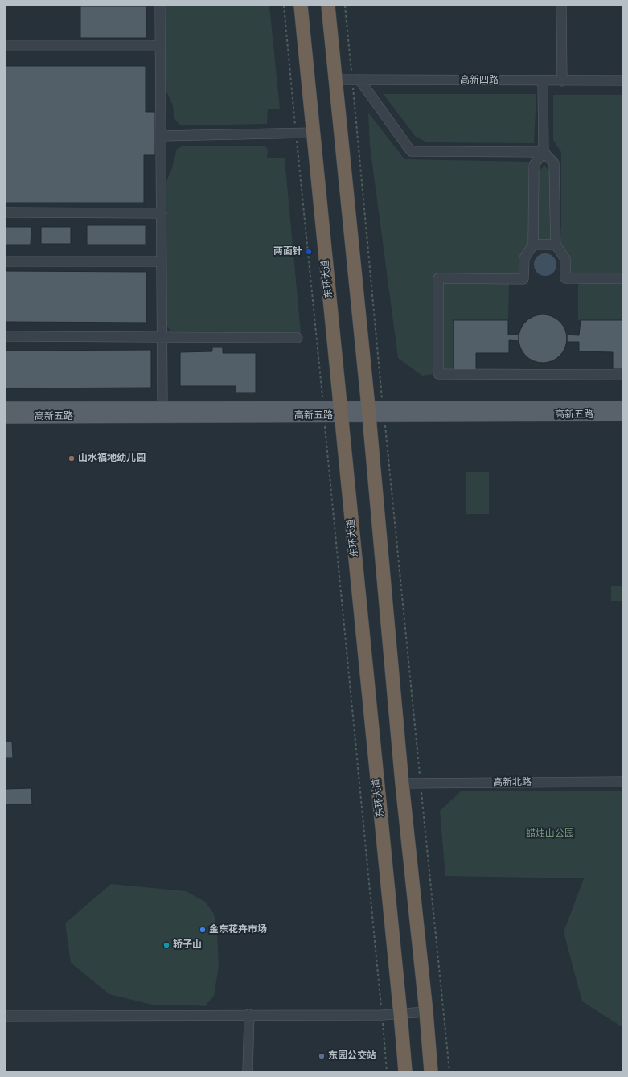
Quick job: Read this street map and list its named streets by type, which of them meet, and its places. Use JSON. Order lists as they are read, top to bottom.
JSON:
{
  "streets": {
    "highway": ["东环大道"],
    "main road": ["高新五路"],
    "street": ["高新四路", "高新北路"]
  },
  "crossings": [
    ["东环大道", "高新五路"]
  ],
  "parks": ["蜡烛山公园"],
  "places": [
    "两面针",
    "山水福地幼儿园",
    "金东花卉市场",
    "轿子山",
    "东园公交站"
  ]
}
